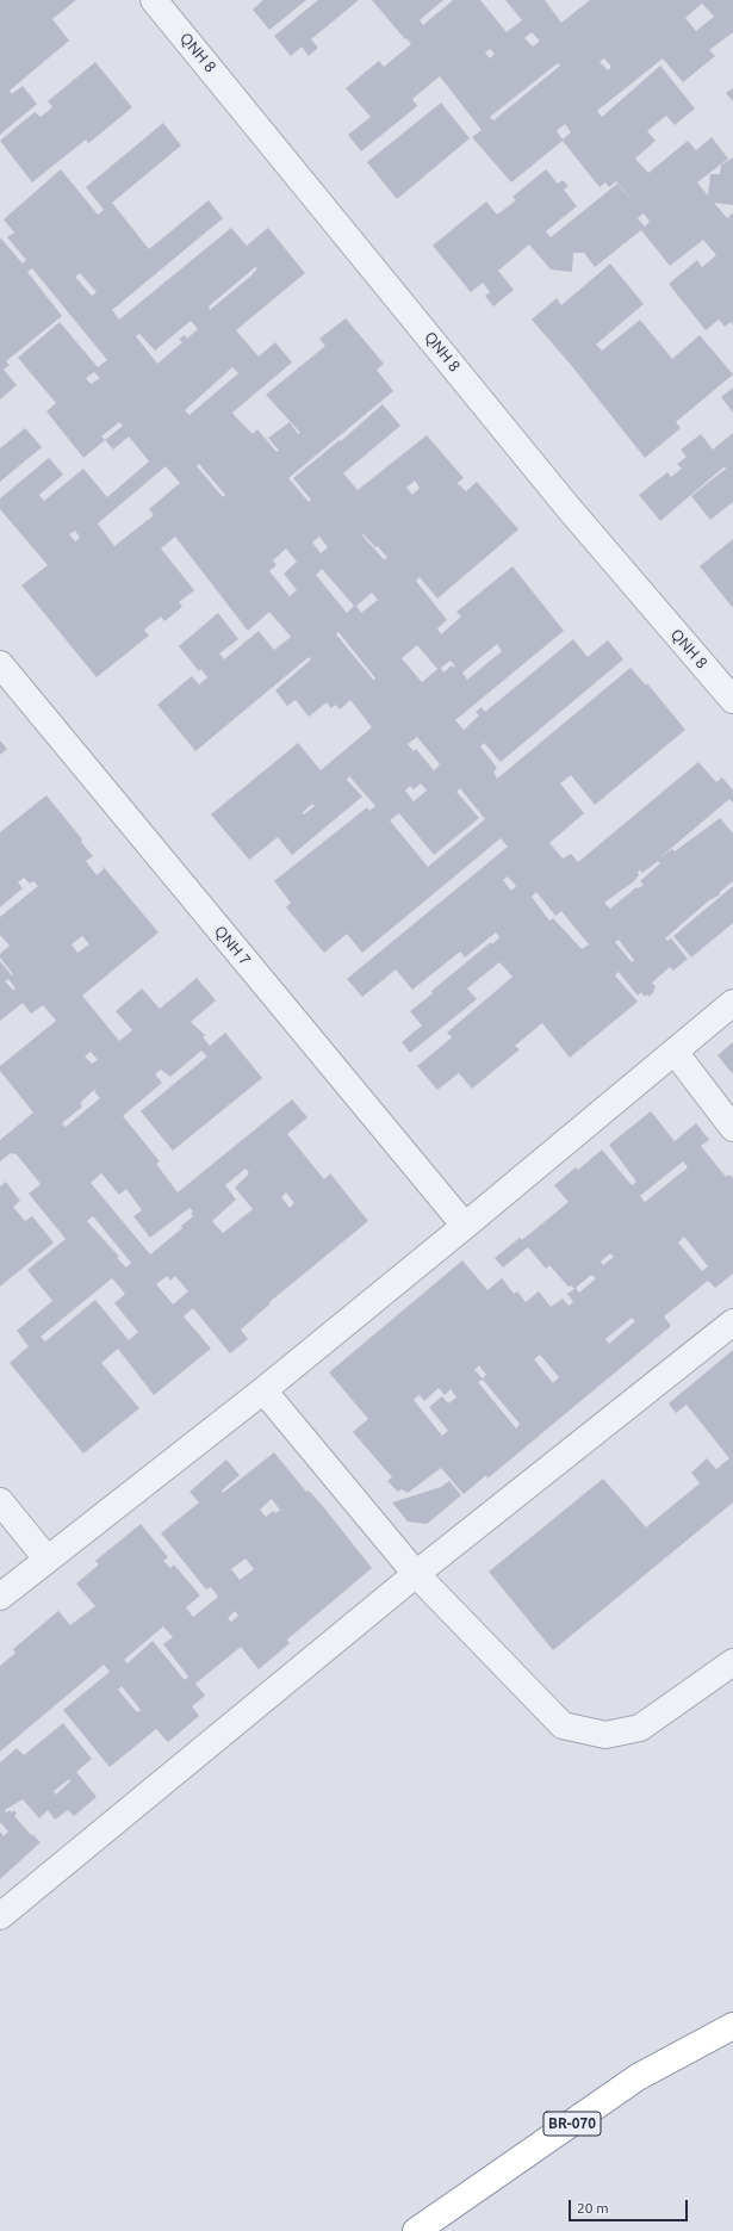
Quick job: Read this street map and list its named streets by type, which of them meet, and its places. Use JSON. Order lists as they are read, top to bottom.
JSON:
{
  "streets": {
    "highway": ["BR-070"],
    "street": ["QNH 8", "QNH 7"]
  },
  "scale_bar": "20 m"
}
